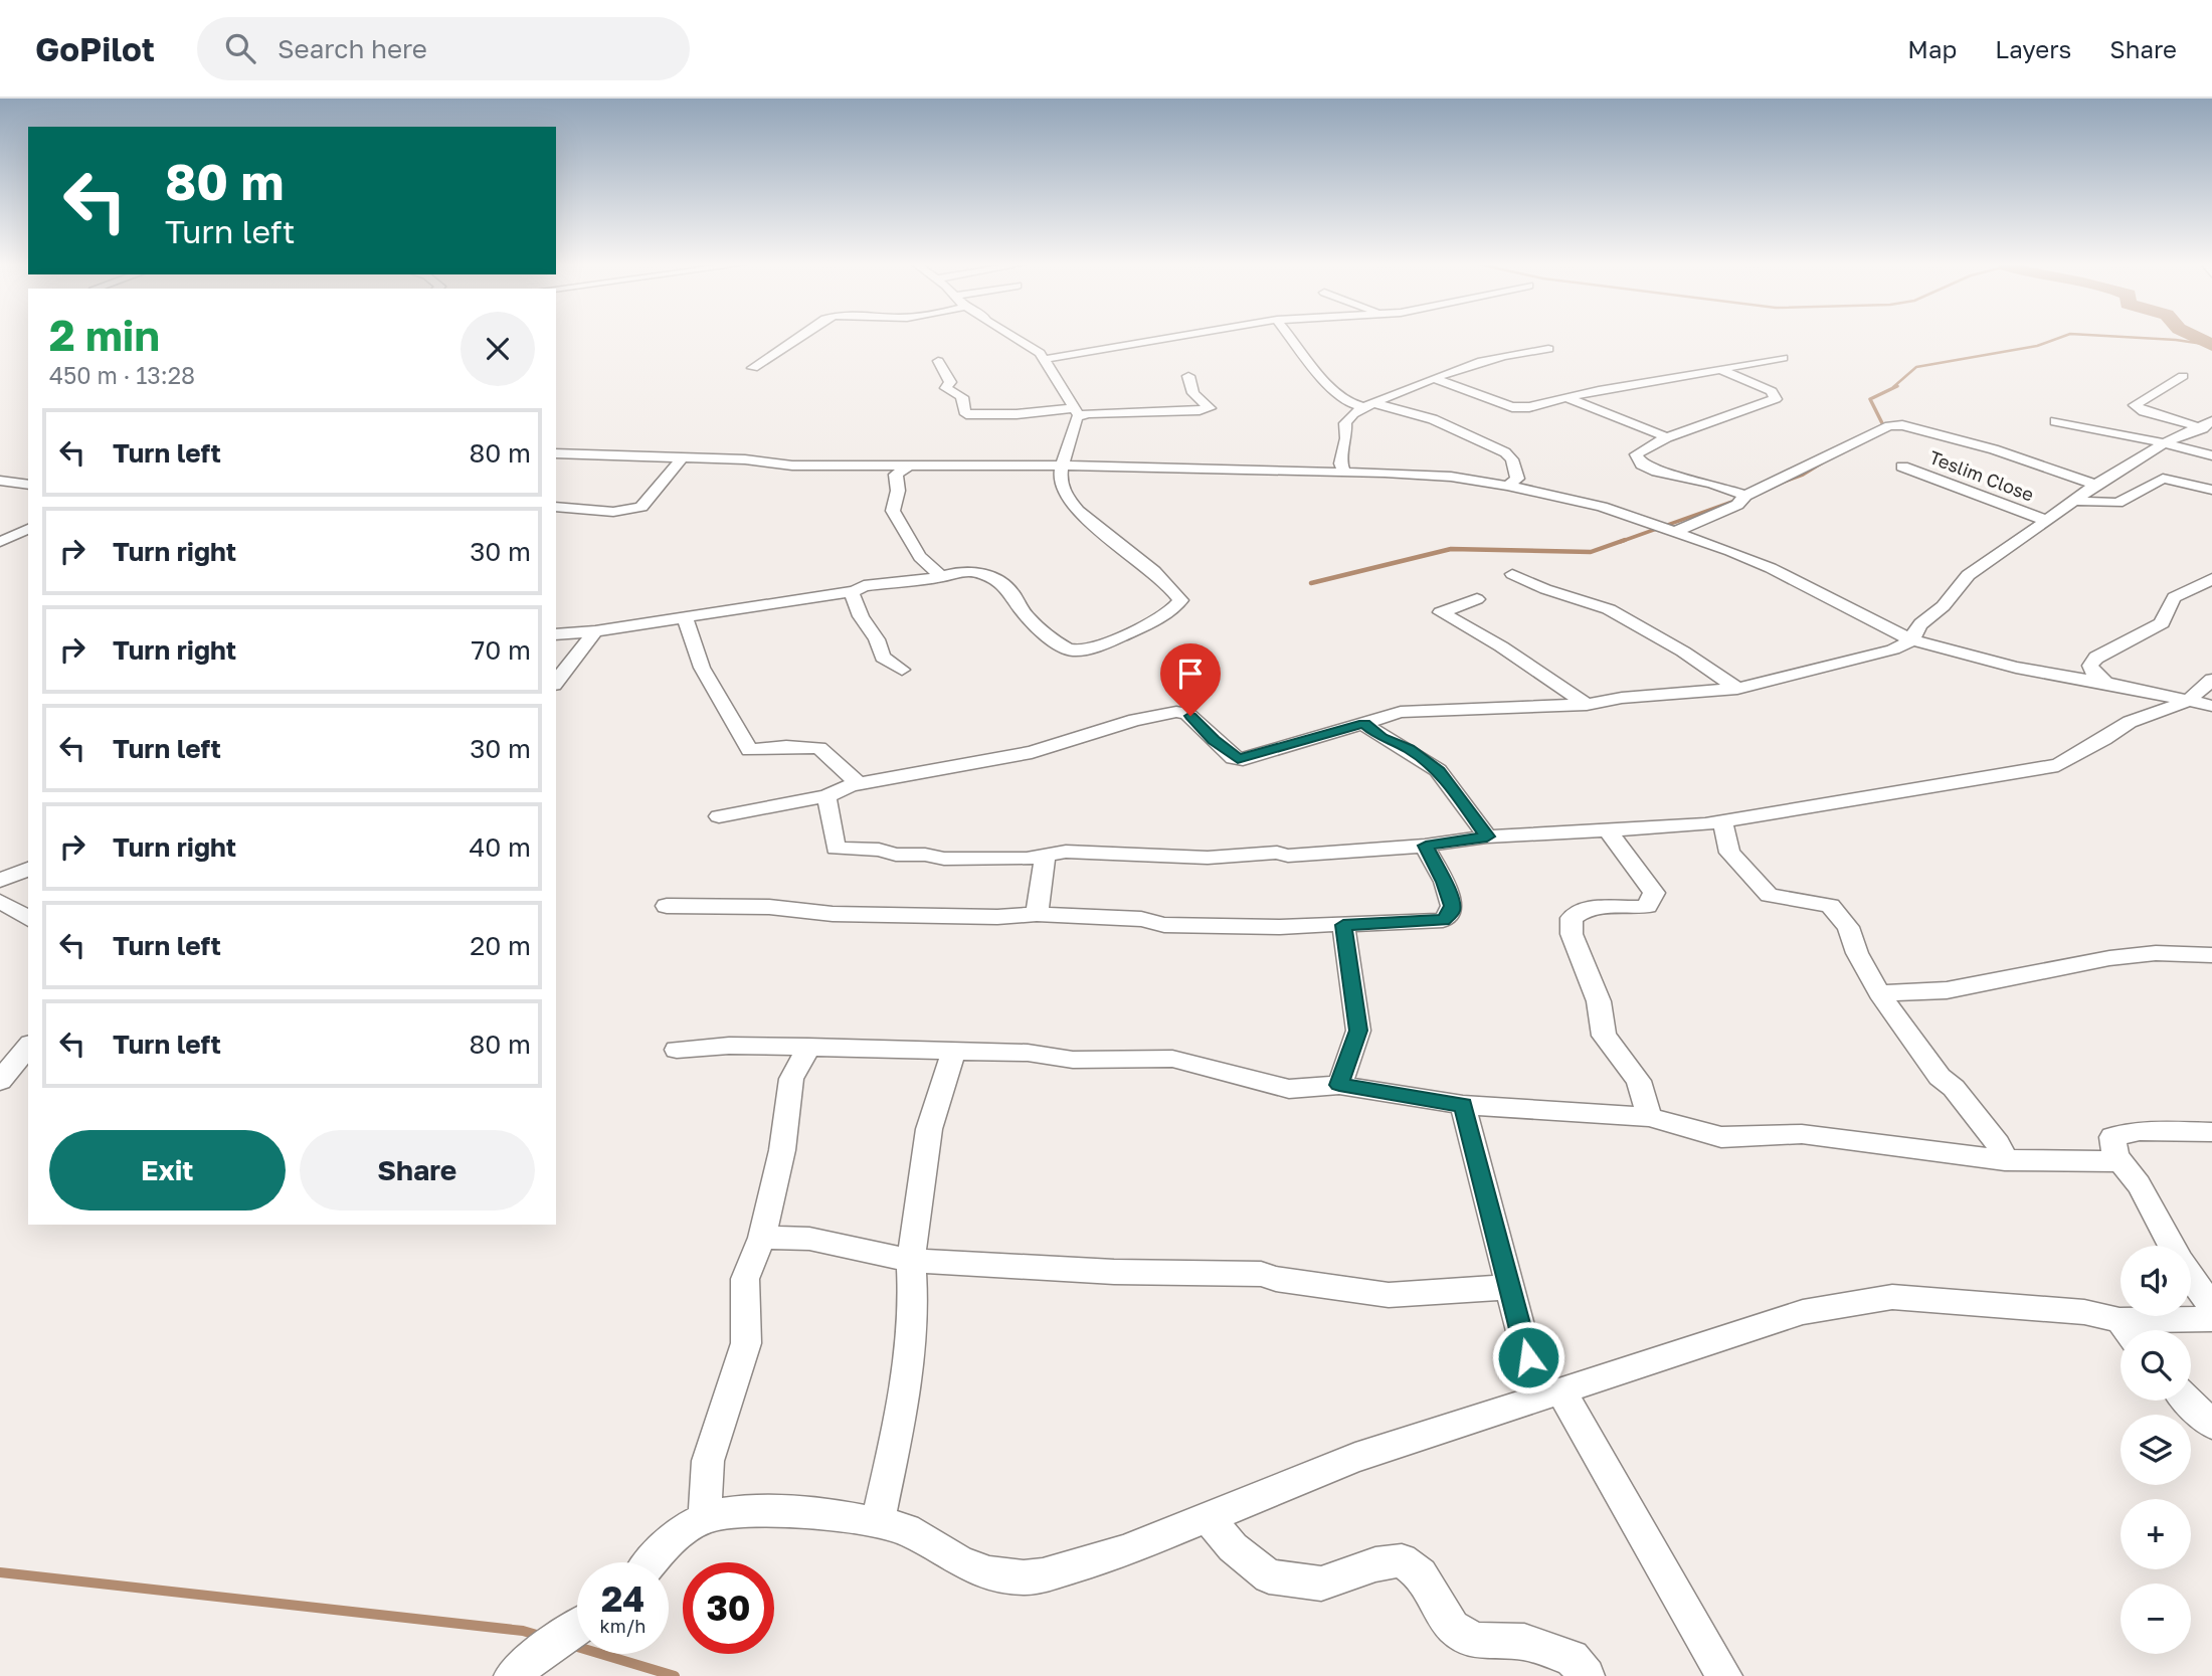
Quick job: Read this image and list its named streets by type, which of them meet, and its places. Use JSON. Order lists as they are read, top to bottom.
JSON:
{
  "streets": {
    "street": ["Teslim Close"]
  },
  "page": {
    "header": "GoPilot",
    "search": "Search here",
    "nav": ["Map", "Layers", "Share"],
    "turn": ["80 m", "Turn left"],
    "heading": ["2 min", "450 m · 13:28"],
    "list": [
      {
        "name": "Turn left",
        "value": "80 m"
      },
      {
        "name": "Turn right",
        "value": "30 m"
      },
      {
        "name": "Turn right",
        "value": "70 m"
      },
      {
        "name": "Turn left",
        "value": "30 m"
      },
      {
        "name": "Turn right",
        "value": "40 m"
      },
      {
        "name": "Turn left",
        "value": "20 m"
      },
      {
        "name": "Turn left",
        "value": "80 m"
      }
    ],
    "buttons": ["Exit", "Share"],
    "map_buttons": ["+", "−"],
    "speed": "24 km/h",
    "limit": "30"
  }
}
